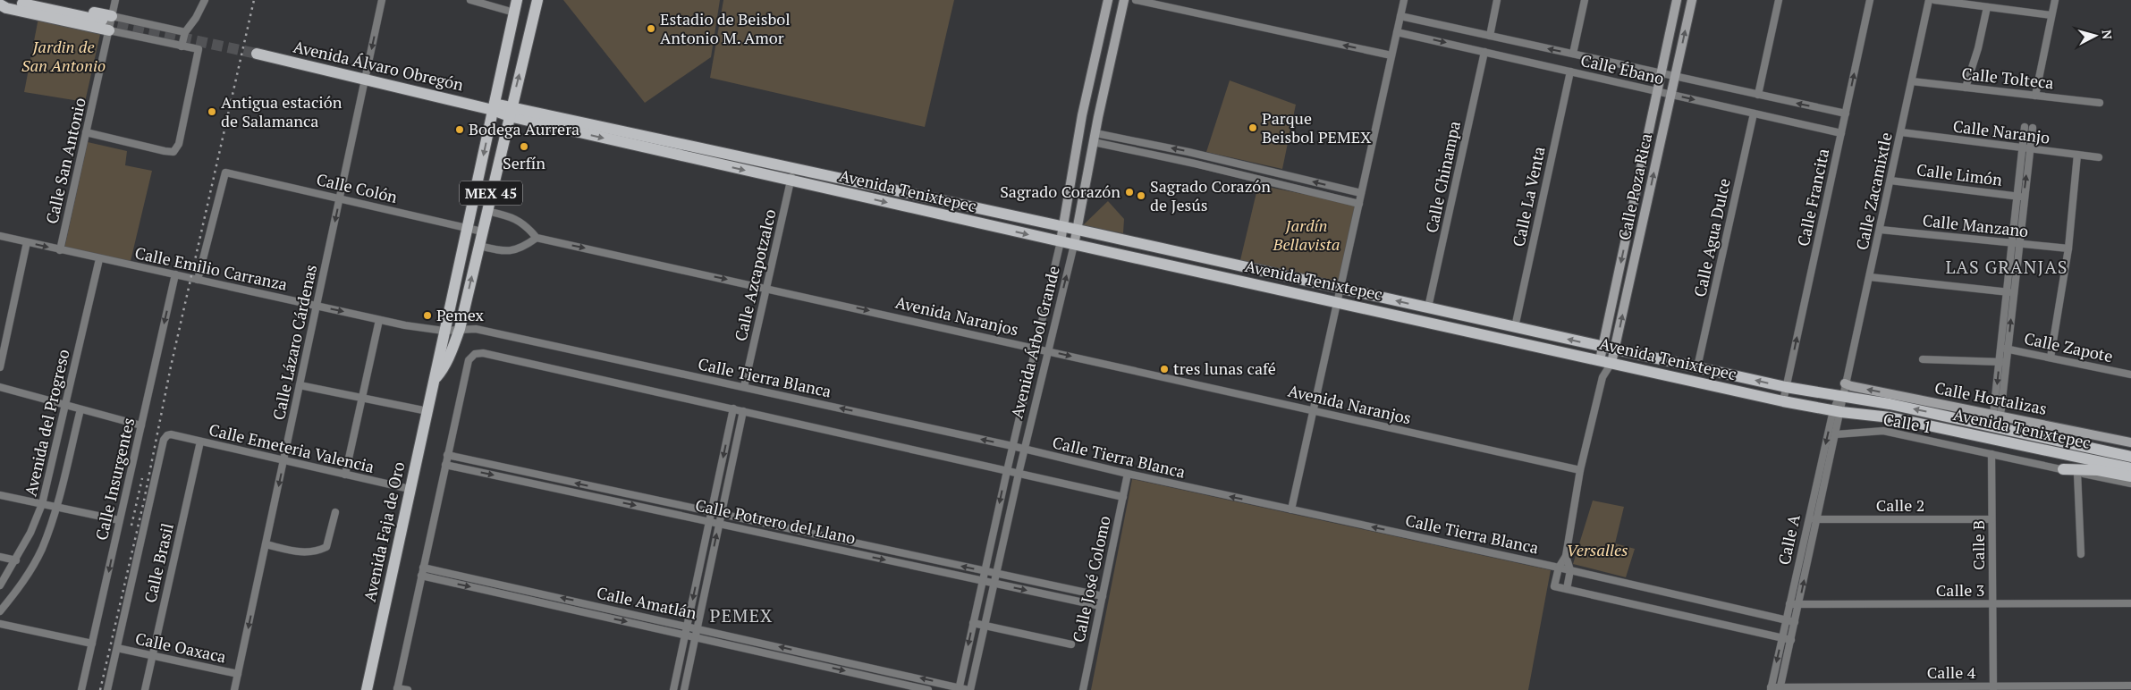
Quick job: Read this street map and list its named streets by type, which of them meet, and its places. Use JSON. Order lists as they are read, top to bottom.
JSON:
{
  "streets": {
    "main road": [
      "Avenida Álvaro Obregón",
      "Avenida Tenixtepec",
      "MEX 45",
      "Avenida Faja de Oro"
    ],
    "street": [
      "Calle Ébano",
      "Calle Tolteca",
      "Calle Naranjo",
      "Calle San Antonio",
      "Calle Limón",
      "Calle Chinampa",
      "Calle Poza Rica",
      "Calle Colón",
      "Calle Zacamixtle",
      "Calle La Venta",
      "Calle Francita",
      "Calle Manzano",
      "Calle Agua Dulce",
      "Calle Emilio Carranza",
      "Calle Azcapotzalco",
      "Avenida Naranjos",
      "Calle Lázaro Cárdenas",
      "Avenida Árbol Grande",
      "Calle Zapote",
      "Calle Tierra Blanca",
      "Calle Hortalizas",
      "Avenida del Progreso",
      "Calle 1",
      "Calle Emeteria Valencia",
      "Calle Insurgentes",
      "Calle 2",
      "Calle Potrero del Llano",
      "Calle A",
      "Calle B",
      "Calle Brasil",
      "Calle José Colomo",
      "Calle 3",
      "Calle Amatlán",
      "Calle Oaxaca",
      "Calle 4"
    ]
  },
  "crossings": [
    ["Avenida Álvaro Obregón", "Avenida Tenixtepec"],
    ["Avenida Álvaro Obregón", "MEX 45"],
    ["Avenida Álvaro Obregón", "Calle Lázaro Cárdenas"],
    ["Calle Ébano", "Calle Chinampa"],
    ["Calle Ébano", "Calle Poza Rica"],
    ["Calle Ébano", "Calle La Venta"],
    ["Calle Ébano", "Calle Francita"],
    ["Calle Ébano", "Calle Agua Dulce"],
    ["Calle Tolteca", "Calle Zacamixtle"],
    ["Calle Naranjo", "Calle Zacamixtle"],
    ["Calle San Antonio", "Calle Emilio Carranza"],
    ["Calle Limón", "Calle Zacamixtle"],
    ["Calle Chinampa", "Avenida Tenixtepec"],
    ["Calle Poza Rica", "Avenida Tenixtepec"],
    ["Calle Poza Rica", "Avenida Naranjos"],
    ["Calle Poza Rica", "Calle Tierra Blanca"],
    ["Calle Colón", "MEX 45"],
    ["Calle Colón", "Calle Emilio Carranza"],
    ["Calle Colón", "Calle Lázaro Cárdenas"],
    ["Avenida Tenixtepec", "Calle Zacamixtle"],
    ["Avenida Tenixtepec", "MEX 45"],
    ["Avenida Tenixtepec", "Calle La Venta"],
    ["Avenida Tenixtepec", "Calle Francita"],
    ["Avenida Tenixtepec", "Calle Agua Dulce"],
    ["Avenida Tenixtepec", "Calle Azcapotzalco"],
    ["Avenida Tenixtepec", "Avenida Árbol Grande"],
    ["Avenida Tenixtepec", "Calle Hortalizas"],
    ["Avenida Tenixtepec", "Calle A"],
    ["Calle Zacamixtle", "Calle Manzano"],
    ["Calle Zacamixtle", "Calle Hortalizas"],
    ["Calle Zacamixtle", "Calle A"],
    ["MEX 45", "Calle Emilio Carranza"],
    ["MEX 45", "Calle Tierra Blanca"],
    ["MEX 45", "Avenida Faja de Oro"],
    ["Calle Emilio Carranza", "Calle Lázaro Cárdenas"],
    ["Calle Emilio Carranza", "Calle Tierra Blanca"],
    ["Calle Emilio Carranza", "Avenida del Progreso"],
    ["Calle Emilio Carranza", "Calle Insurgentes"],
    ["Calle Azcapotzalco", "Avenida Naranjos"],
    ["Calle Azcapotzalco", "Calle Tierra Blanca"],
    ["Avenida Naranjos", "Avenida Árbol Grande"],
    ["Calle Lázaro Cárdenas", "Calle Emeteria Valencia"],
    ["Calle Lázaro Cárdenas", "Calle Oaxaca"],
    ["Avenida Árbol Grande", "Calle Tierra Blanca"],
    ["Avenida Árbol Grande", "Calle Potrero del Llano"],
    ["Avenida Árbol Grande", "Calle Amatlán"],
    ["Calle Tierra Blanca", "Calle A"],
    ["Calle Tierra Blanca", "Calle José Colomo"],
    ["Calle Hortalizas", "Calle A"],
    ["Calle 1", "Calle A"],
    ["Calle 1", "Calle B"],
    ["Calle Emeteria Valencia", "Avenida Faja de Oro"],
    ["Calle Emeteria Valencia", "Calle Brasil"],
    ["Calle Emeteria Valencia", "Calle Oaxaca"],
    ["Calle 2", "Calle A"],
    ["Calle 2", "Calle B"],
    ["Calle Potrero del Llano", "Calle José Colomo"],
    ["Calle A", "Calle 3"],
    ["Calle A", "Calle 4"],
    ["Calle B", "Calle 3"],
    ["Calle B", "Calle 4"],
    ["Calle Brasil", "Calle Oaxaca"]
  ],
  "one_way": [
    "Calle Francita",
    "Avenida Naranjos",
    "Calle Lázaro Cárdenas",
    "Calle Insurgentes"
  ],
  "districts": ["LAS GRANJAS", "PEMEX"],
  "parks": ["Jardin de San Antonio", "Jardín Bellavista", "Versalles"],
  "places": [
    "Estadio de Beisbol Antonio M. Amor",
    "Antigua estación de Salamanca",
    "Parque Beisbol PEMEX",
    "Bodega Aurrera",
    "Serfín",
    "Sagrado Corazón",
    "Sagrado Corazón de Jesús",
    "Pemex",
    "tres lunas café"
  ],
  "north": "right"
}
